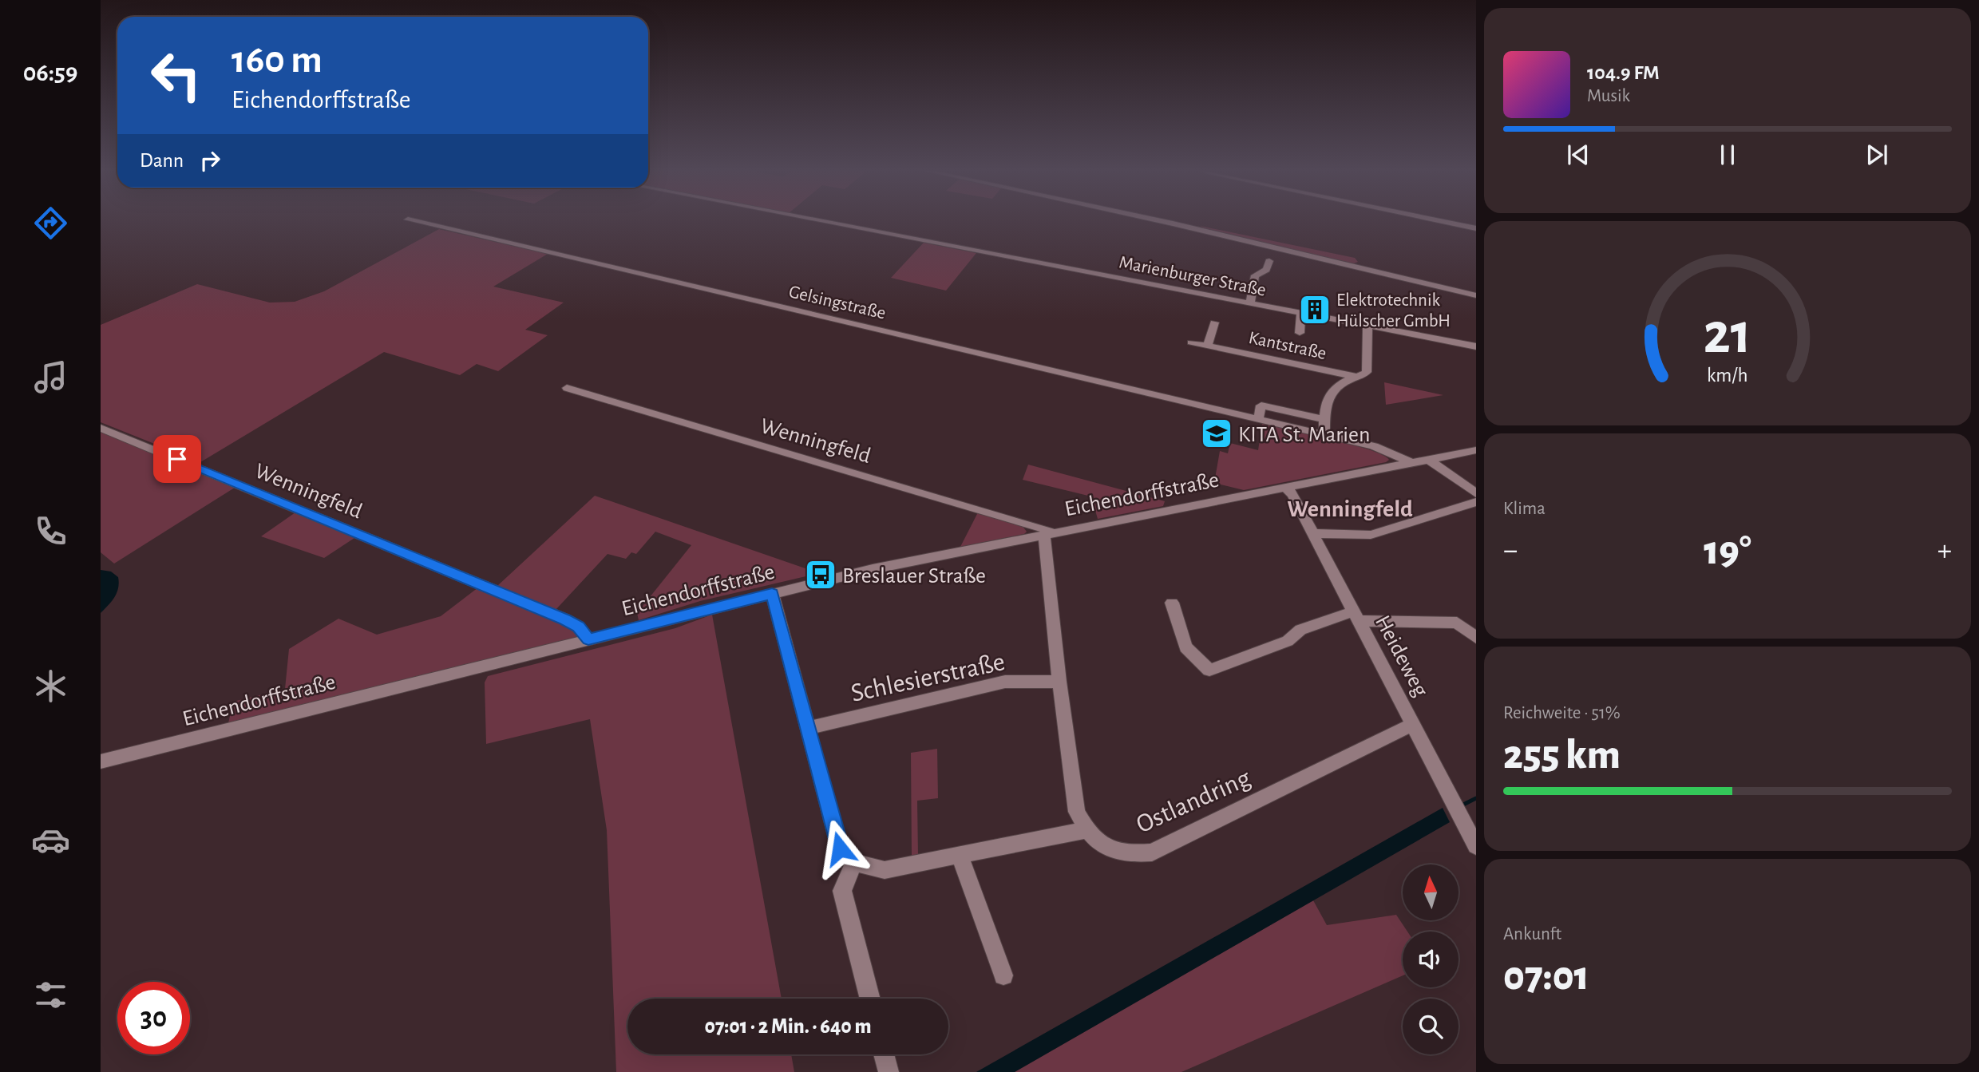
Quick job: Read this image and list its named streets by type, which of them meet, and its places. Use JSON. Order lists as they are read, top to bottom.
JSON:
{
  "streets": {
    "street": [
      "Marienburger Straße",
      "Gelsingstraße",
      "Kantstraße",
      "Wenningfeld",
      "Eichendorffstraße",
      "Heideweg",
      "Schlesierstraße",
      "Ostlandring"
    ]
  },
  "crossings": [
    ["Gelsingstraße", "Eichendorffstraße"],
    ["Wenningfeld", "Eichendorffstraße"],
    ["Wenningfeld", "Ostlandring"],
    ["Eichendorffstraße", "Heideweg"],
    ["Eichendorffstraße", "Ostlandring"],
    ["Heideweg", "Ostlandring"],
    ["Schlesierstraße", "Ostlandring"]
  ],
  "districts": ["Wenningfeld"],
  "places": {
    "building": ["Elektrotechnik Hülscher GmbH"],
    "school or university": ["KITA St. Marien"],
    "bus stop": ["Breslauer Straße"]
  },
  "north": "top",
  "page": {
    "tabs": "06:59",
    "turn": ["160 m", "Eichendorffstraße"],
    "song": ["104.9 FM", "Musik"],
    "then": "Dann",
    "tile": [
      "Klima",
      ["Reichweite · 51%", "255 km"],
      ["Ankunft", "07:01"]
    ],
    "heat": ["−", "19°", "+"],
    "limit": "30",
    "trip": "07:01 · 2 Min. · 640 m",
    "gauge": ["21", "km/h"]
  }
}
